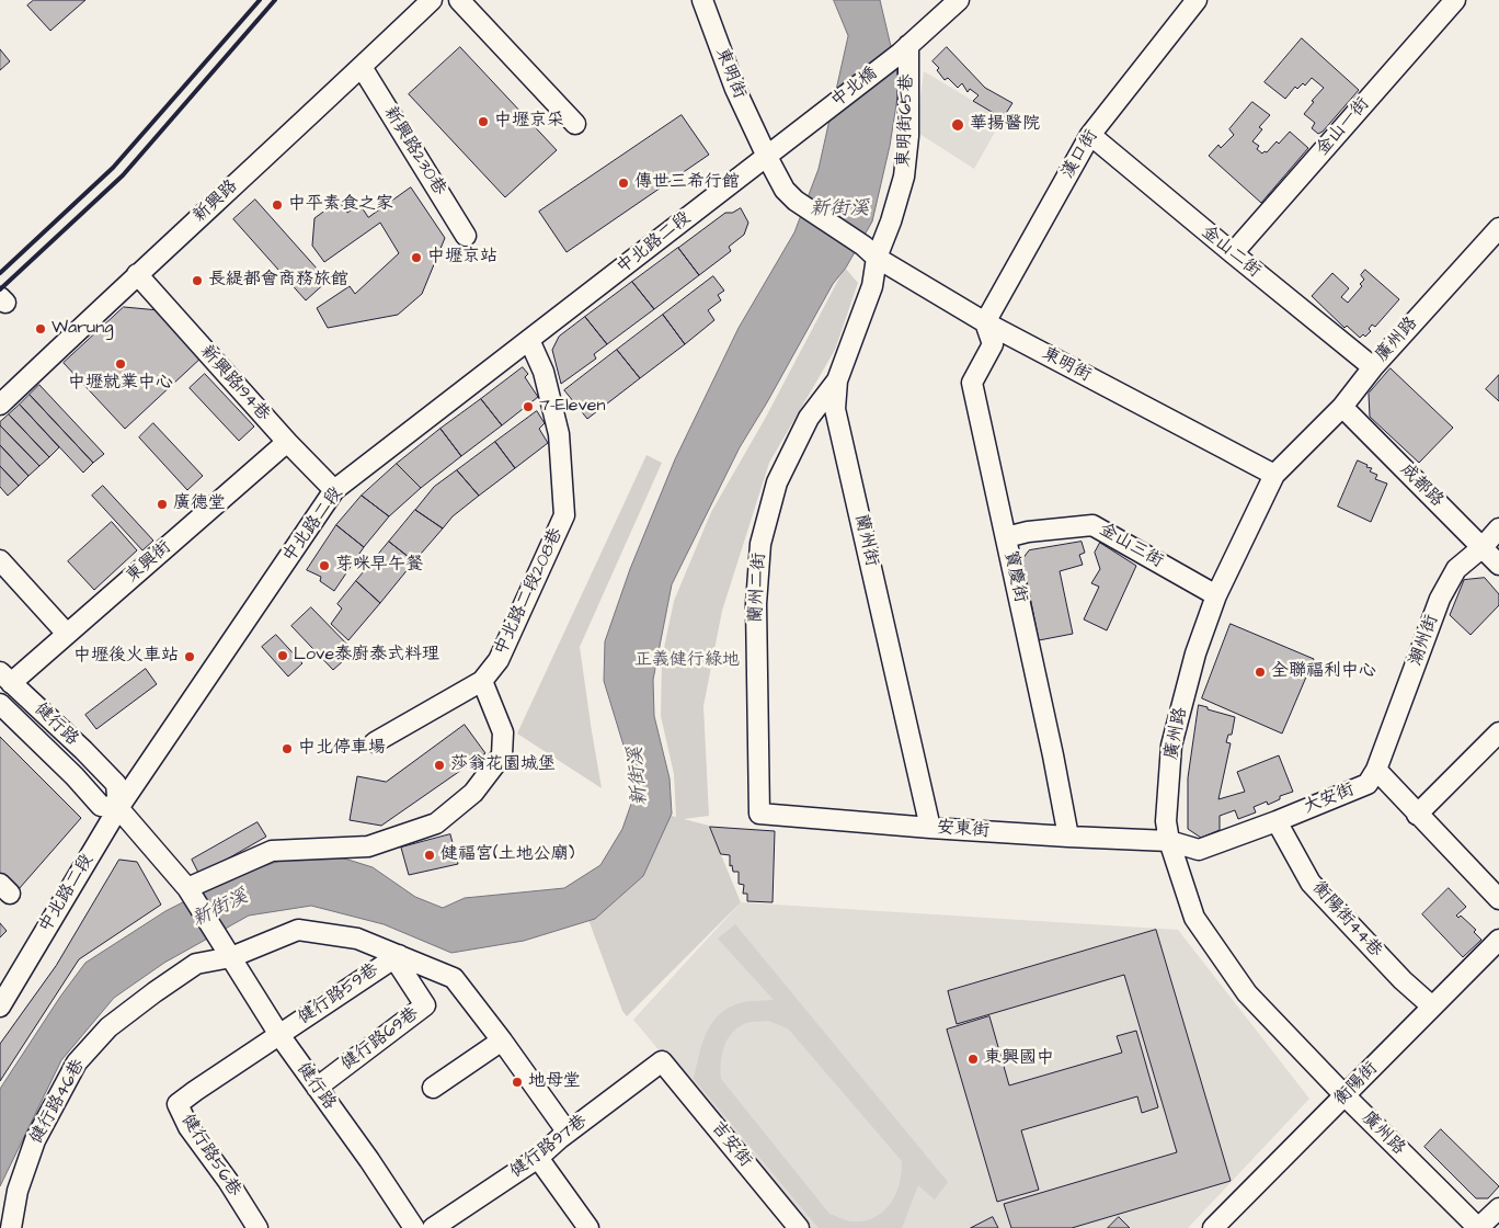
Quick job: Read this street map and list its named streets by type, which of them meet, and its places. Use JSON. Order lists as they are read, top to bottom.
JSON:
{
  "streets": {
    "street": [
      "東明街",
      "中北橋",
      "東明街65巷",
      "金山一街",
      "新興路230巷",
      "漢口街",
      "新興路",
      "中北路二段",
      "金山二街",
      "廣州路",
      "新興路194巷",
      "成都路",
      "蘭州街",
      "金山三街",
      "東興街",
      "寶慶街",
      "蘭州二街",
      "中北路二段208巷",
      "潮州街",
      "健行路",
      "大安街",
      "安東街",
      "衡陽街44巷",
      "健行路59巷",
      "健行路69巷",
      "衡陽街",
      "健行路46巷",
      "吉安街",
      "健行路97巷",
      "健行路56巷"
    ]
  },
  "crossings": [
    ["東明街", "東明街65巷"],
    ["東明街", "漢口街"],
    ["東明街", "中北路二段"],
    ["東明街", "廣州路"],
    ["東明街", "蘭州街"],
    ["東明街", "寶慶街"],
    ["中北橋", "東明街65巷"],
    ["中北橋", "中北路二段"],
    ["東明街65巷", "蘭州街"],
    ["金山一街", "金山二街"],
    ["新興路230巷", "新興路"],
    ["漢口街", "金山二街"],
    ["漢口街", "寶慶街"],
    ["新興路", "新興路194巷"],
    ["中北路二段", "新興路194巷"],
    ["中北路二段", "中北路二段208巷"],
    ["中北路二段", "健行路"],
    ["金山二街", "廣州路"],
    ["廣州路", "成都路"],
    ["廣州路", "金山三街"],
    ["廣州路", "大安街"],
    ["廣州路", "安東街"],
    ["廣州路", "衡陽街"],
    ["新興路194巷", "東興街"],
    ["成都路", "潮州街"],
    ["蘭州街", "蘭州二街"],
    ["蘭州街", "安東街"],
    ["金山三街", "寶慶街"],
    ["東興街", "健行路"],
    ["寶慶街", "安東街"],
    ["蘭州二街", "安東街"],
    ["潮州街", "大安街"],
    ["健行路", "健行路59巷"],
    ["健行路", "健行路69巷"],
    ["健行路", "健行路46巷"],
    ["健行路", "健行路56巷"],
    ["大安街", "安東街"],
    ["大安街", "衡陽街44巷"],
    ["衡陽街44巷", "衡陽街"],
    ["健行路59巷", "健行路69巷"],
    ["健行路59巷", "健行路46巷"],
    ["健行路59巷", "健行路56巷"],
    ["健行路69巷", "健行路46巷"],
    ["健行路46巷", "健行路97巷"],
    ["吉安街", "健行路97巷"]
  ],
  "water": ["新街溪"],
  "parks": ["正義健行綠地"],
  "places": [
    "中壢京采",
    "華揚醫院",
    "傳世三希行館",
    "中平素食之家",
    "中壢京站",
    "長緹都會商務旅館",
    "Warung",
    "中壢就業中心",
    "7-Eleven",
    "廣德堂",
    "芽咪早午餐",
    "Love泰廚泰式料理",
    "中壢後火車站",
    "全聯福利中心",
    "中北停車場",
    "莎翁花園城堡",
    "健福宮(土地公廟)",
    "東興國中",
    "地母堂"
  ]
}
